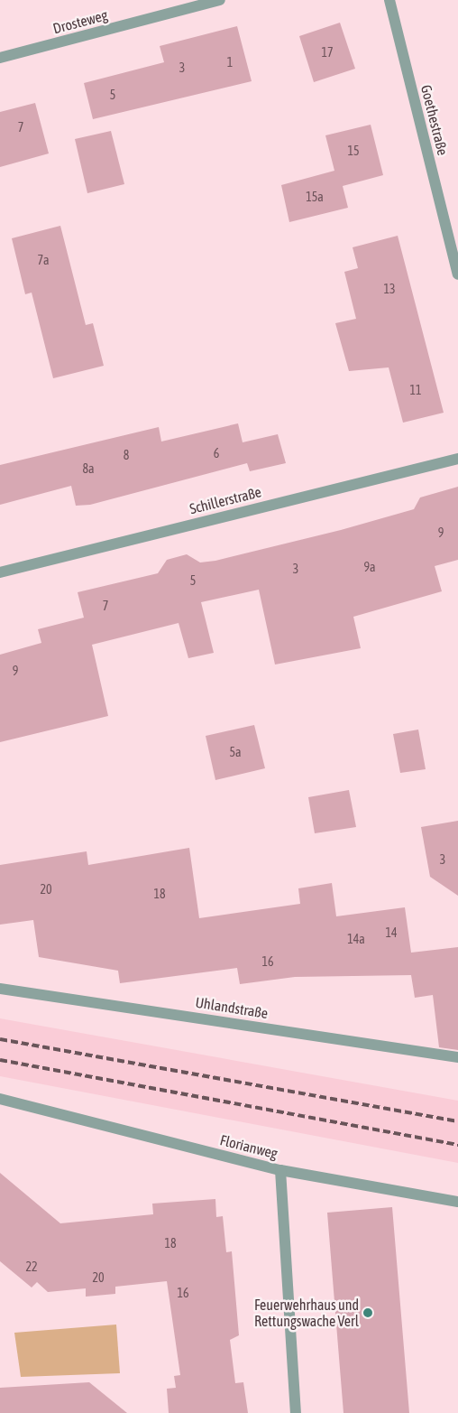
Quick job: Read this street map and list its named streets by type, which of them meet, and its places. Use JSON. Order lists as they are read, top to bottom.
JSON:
{
  "streets": {
    "street": [
      "Drosteweg",
      "Goethestraße",
      "Schillerstraße",
      "Uhlandstraße",
      "Florianweg"
    ]
  },
  "places": ["Feuerwehrhaus und Rettungswache Verl"],
  "house_numbers": [
    "17",
    "1",
    "3",
    "5",
    "7",
    "15",
    "15a",
    "7a",
    "13",
    "11",
    "6",
    "8",
    "8a",
    "9",
    "9a",
    "3",
    "5",
    "7",
    "9",
    "5a",
    "3",
    "20",
    "18",
    "14",
    "14a",
    "16",
    "18",
    "22",
    "20",
    "16"
  ]
}
